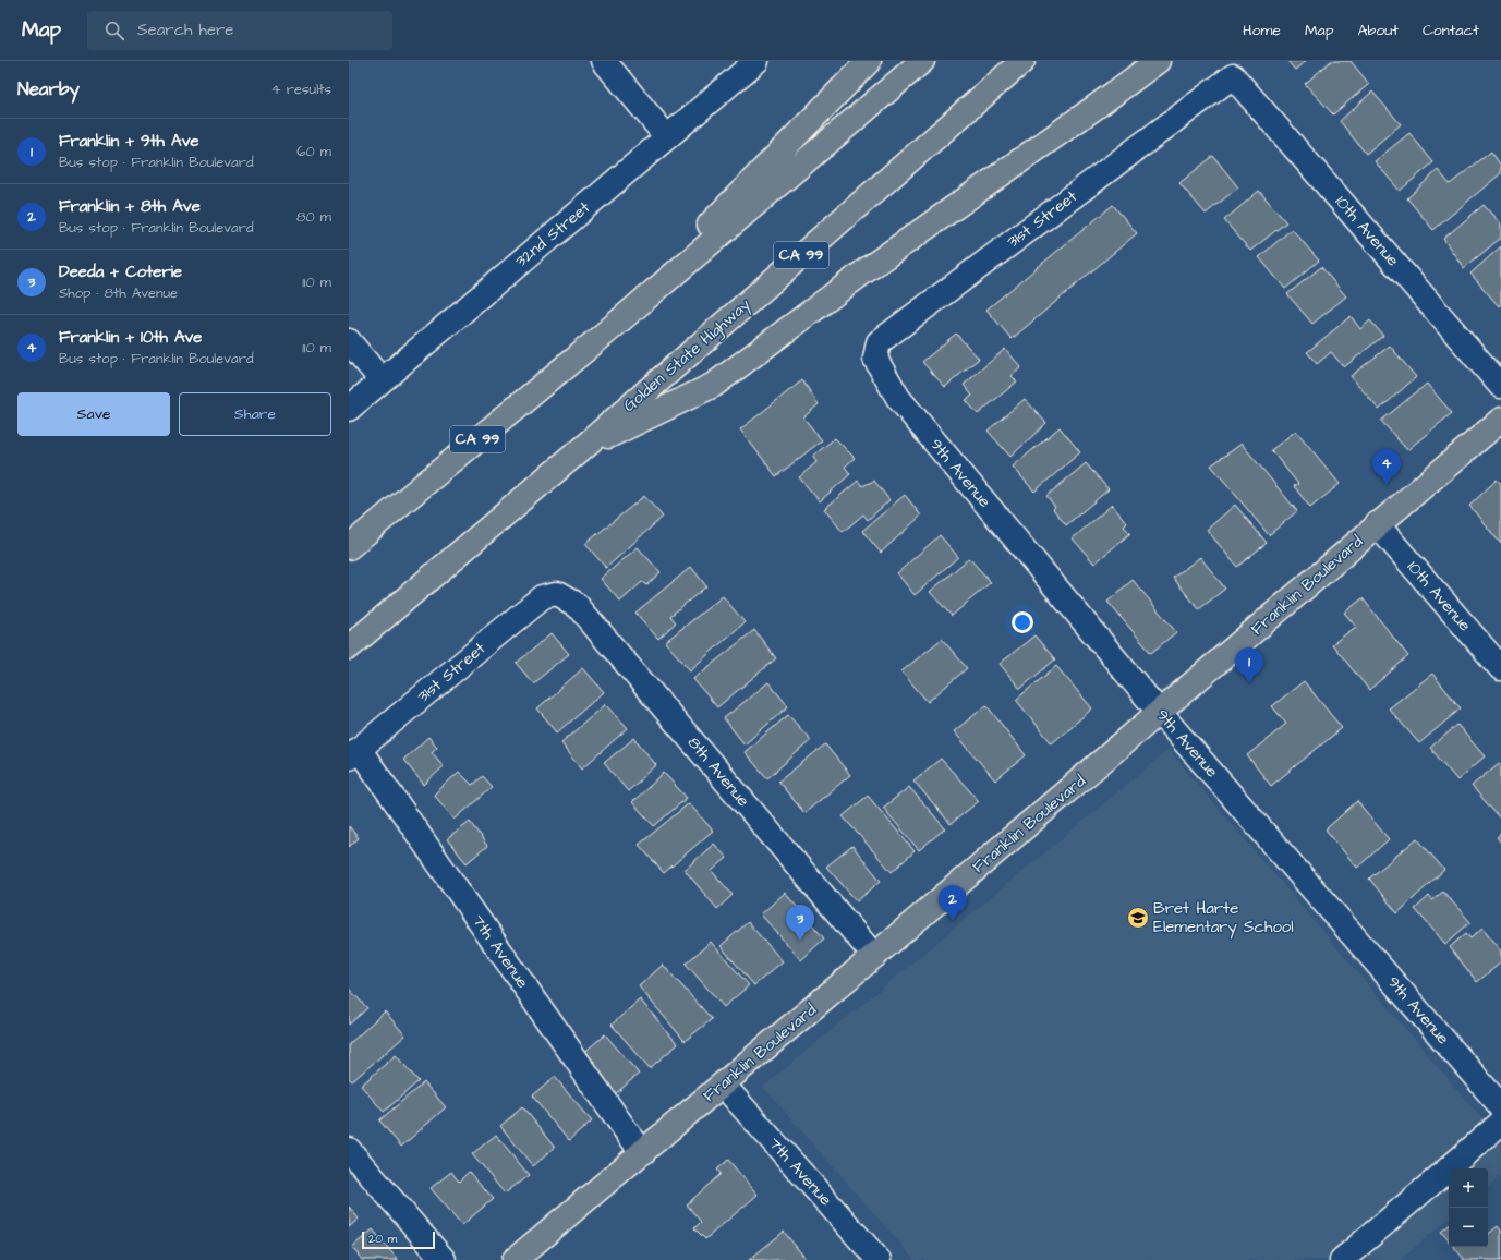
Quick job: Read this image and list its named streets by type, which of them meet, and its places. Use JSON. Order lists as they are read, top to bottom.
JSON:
{
  "streets": {
    "main road": ["CA 99", "Golden State Highway", "Franklin Boulevard"],
    "street": [
      "31st Street",
      "10th Avenue",
      "32nd Street",
      "9th Avenue",
      "8th Avenue",
      "7th Avenue"
    ]
  },
  "crossings": [
    ["31st Street", "10th Avenue"],
    ["31st Street", "9th Avenue"],
    ["31st Street", "8th Avenue"],
    ["31st Street", "7th Avenue"],
    ["10th Avenue", "Franklin Boulevard"],
    ["9th Avenue", "Franklin Boulevard"],
    ["Franklin Boulevard", "8th Avenue"],
    ["Franklin Boulevard", "7th Avenue"]
  ],
  "places": {
    "school or university": ["Bret Harte Elementary School"]
  },
  "scale_bar": "20 m",
  "page": {
    "header": "Map",
    "search": "Search here",
    "nav": [
      "Home",
      "Map",
      "About",
      "Contact"
    ],
    "heading": ["Nearby", "4 results"],
    "list": [
      {
        "mark": "1",
        "name": "Franklin + 9th Ave",
        "note": "Bus stop · Franklin Boulevard",
        "value": "60 m"
      },
      {
        "mark": "2",
        "name": "Franklin + 8th Ave",
        "note": "Bus stop · Franklin Boulevard",
        "value": "80 m"
      },
      {
        "mark": "3",
        "name": "Deeda + Coterie",
        "note": "Shop · 8th Avenue",
        "value": "110 m"
      },
      {
        "mark": "4",
        "name": "Franklin + 10th Ave",
        "note": "Bus stop · Franklin Boulevard",
        "value": "110 m"
      }
    ],
    "buttons": ["Save", "Share"],
    "pins": [
      "4",
      "1",
      "2",
      "3"
    ],
    "map_buttons": ["+", "−"],
    "scale": "20 m"
  }
}
